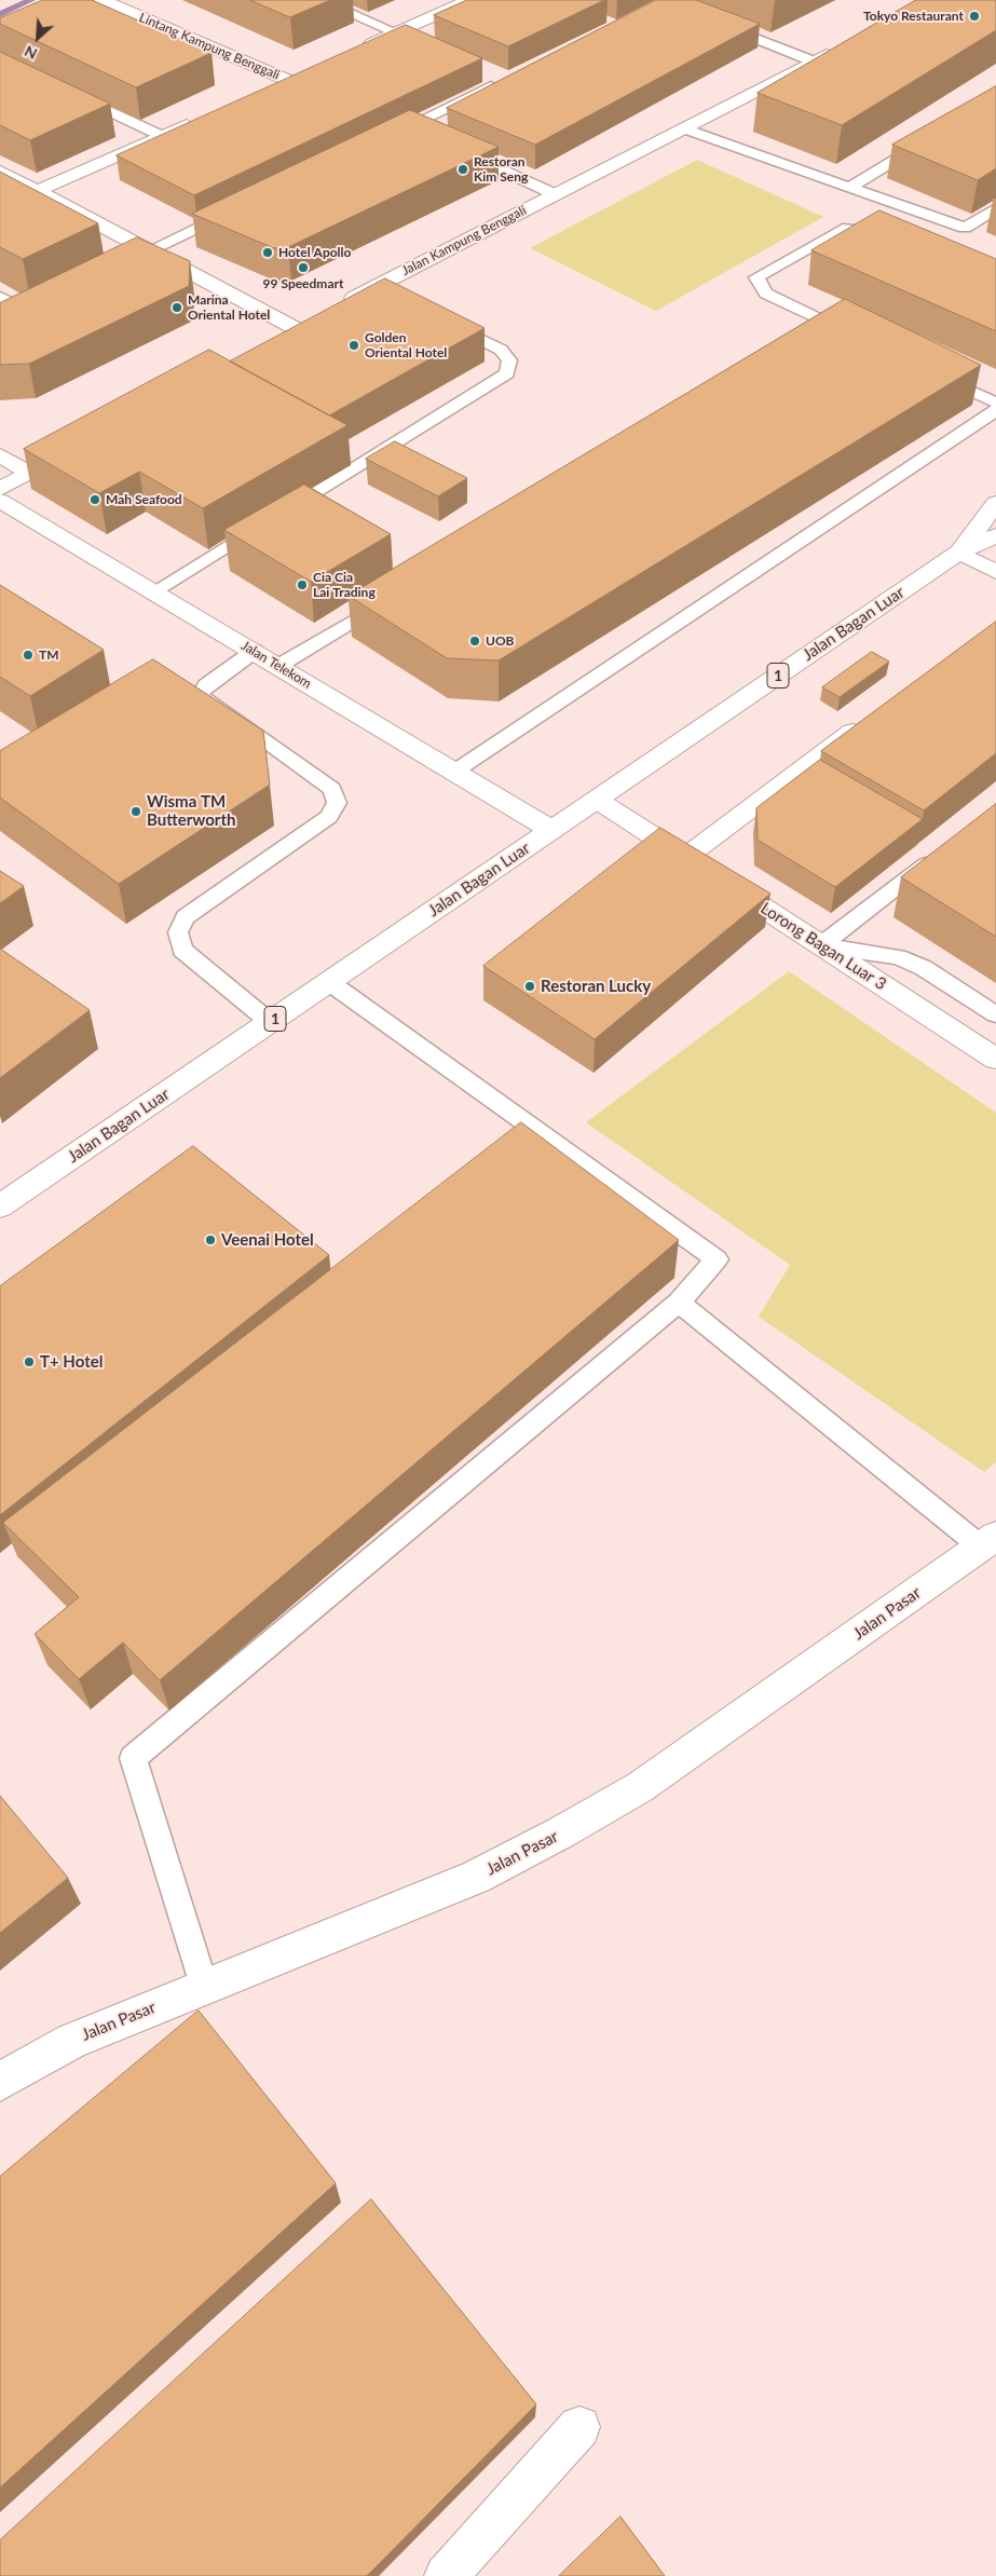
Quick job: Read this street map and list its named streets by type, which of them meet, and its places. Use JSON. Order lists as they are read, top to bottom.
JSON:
{
  "streets": {
    "street": [
      "Lintang Kampung Benggali",
      "Jalan Kampung Benggali",
      "Jalan Bagan Luar",
      "Jalan Telekom",
      "1",
      "Lorong Bagan Luar 3",
      "Jalan Pasar"
    ]
  },
  "crossings": [
    ["Jalan Bagan Luar", "Jalan Telekom"],
    ["Jalan Bagan Luar", "Lorong Bagan Luar 3"]
  ],
  "places": [
    "Tokyo Restaurant",
    "Restoran Kim Seng",
    "Hotel Apollo",
    "99 Speedmart",
    "Marina Oriental Hotel",
    "Golden Oriental Hotel",
    "Mah Seafood",
    "Cia Cia Lai Trading",
    "UOB",
    "TM",
    "Wisma TM Butterworth",
    "Restoran Lucky",
    "Veenai Hotel",
    "T+ Hotel"
  ],
  "north": "bottom left"
}
